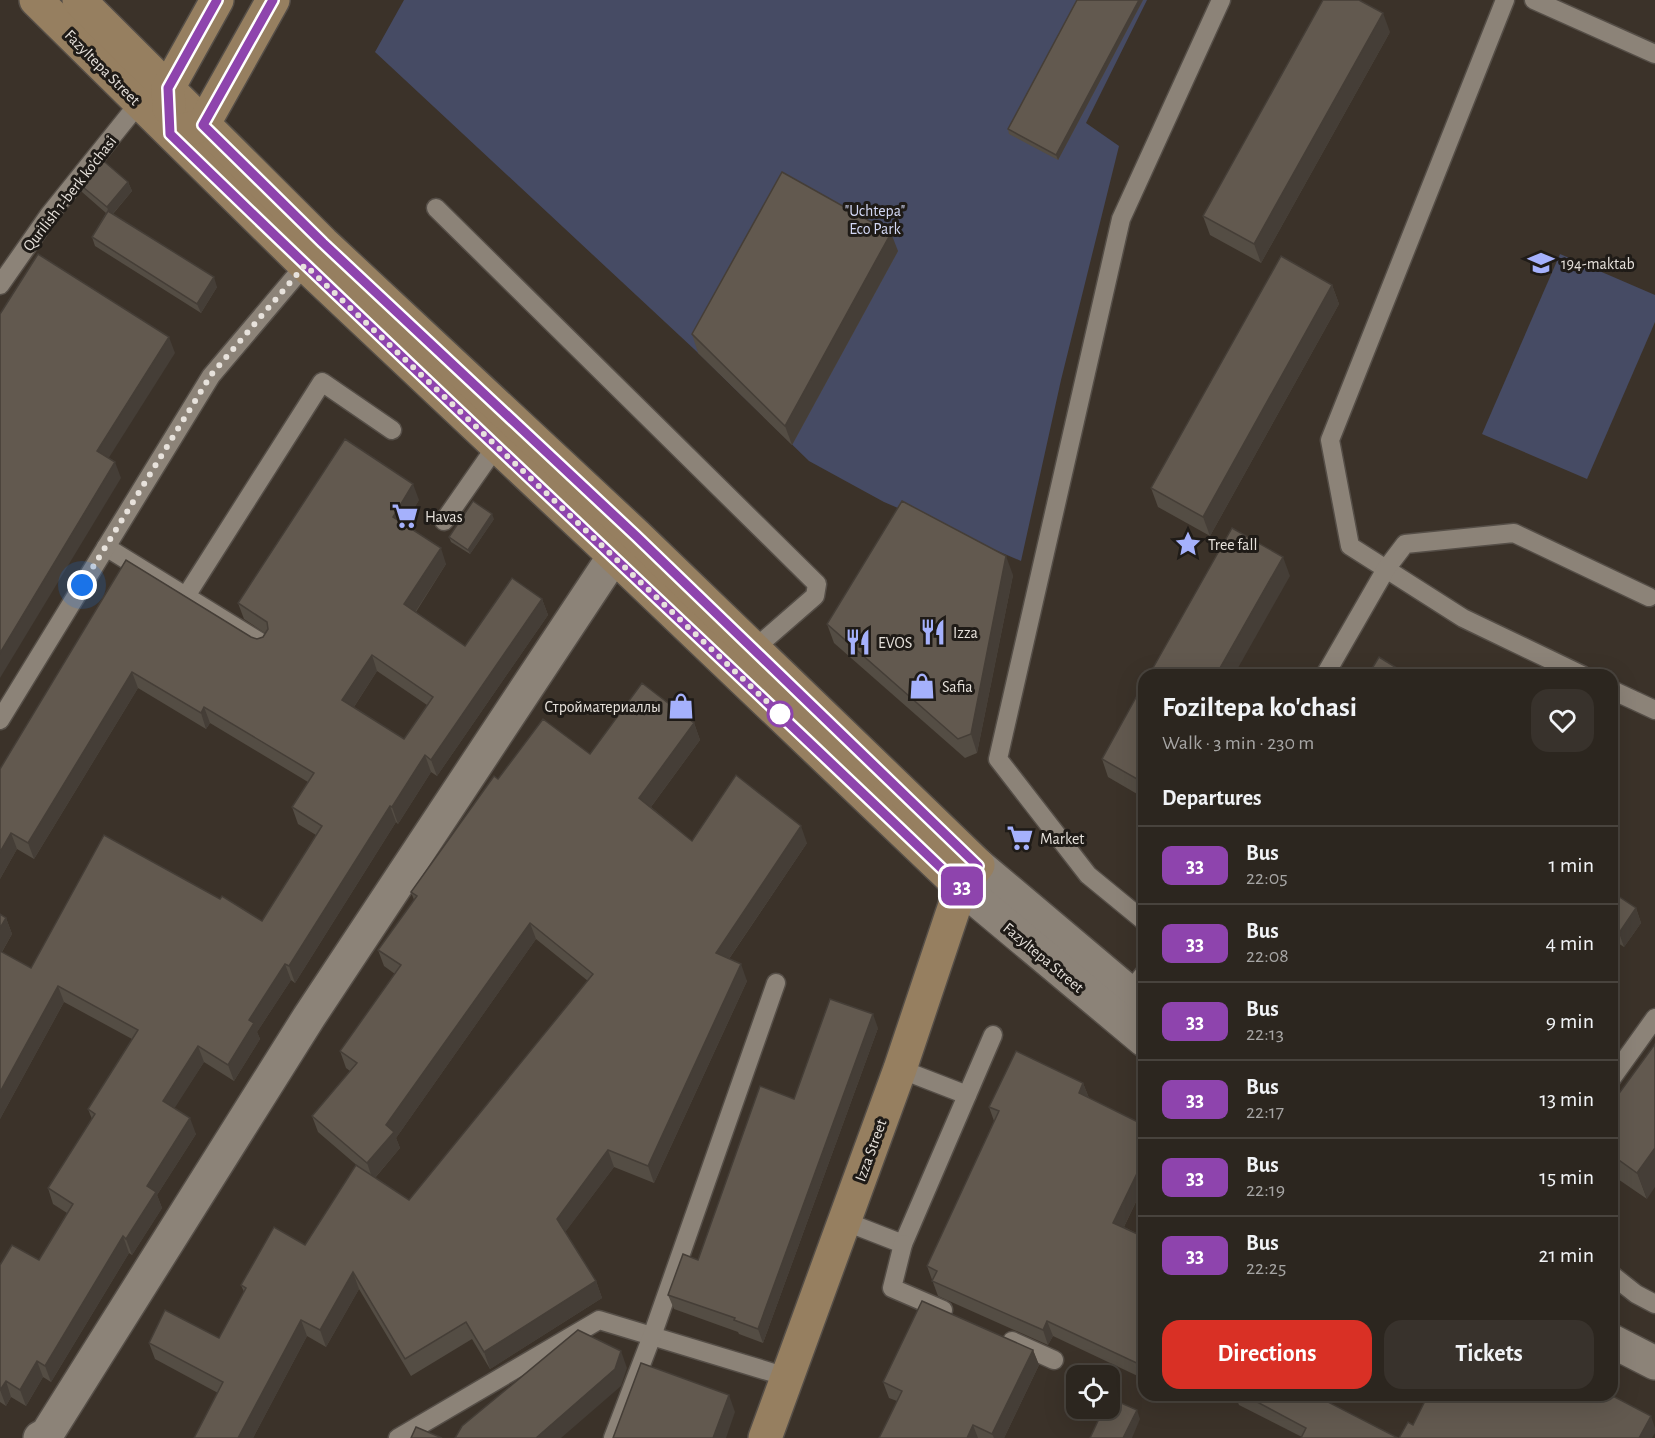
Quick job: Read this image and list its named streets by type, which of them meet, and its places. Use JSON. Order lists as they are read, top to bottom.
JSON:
{
  "streets": {
    "main road": ["Fazyltepa Street", "Izza Street"],
    "lane": ["Qurilish 1-berk ko'chasi"]
  },
  "crossings": [
    ["Fazyltepa Street", "Qurilish 1-berk ko'chasi"],
    ["Fazyltepa Street", "Izza Street"]
  ],
  "parks": ["\"Uchtepa\" Eco Park"],
  "places": {
    "school or university": ["194-maktab"],
    "supermarket": ["Havas", "Market"],
    "place": ["Tree fall"],
    "restaurant": ["Izza", "EVOS"],
    "shop": ["Safia", "Стройматериаллы"]
  },
  "lines": ["bus line 33"],
  "page": {
    "on_map": "33",
    "heading": [
      ["Foziltepa ko'chasi", "Walk · 3 min · 230 m"],
      "Departures"
    ],
    "list": [
      {
        "mark": "33",
        "name": "Bus",
        "note": "22:05",
        "value": "1 min"
      },
      {
        "mark": "33",
        "name": "Bus",
        "note": "22:08",
        "value": "4 min"
      },
      {
        "mark": "33",
        "name": "Bus",
        "note": "22:13",
        "value": "9 min"
      },
      {
        "mark": "33",
        "name": "Bus",
        "note": "22:17",
        "value": "13 min"
      },
      {
        "mark": "33",
        "name": "Bus",
        "note": "22:19",
        "value": "15 min"
      },
      {
        "mark": "33",
        "name": "Bus",
        "note": "22:25",
        "value": "21 min"
      }
    ],
    "buttons": ["Directions", "Tickets"]
  }
}
